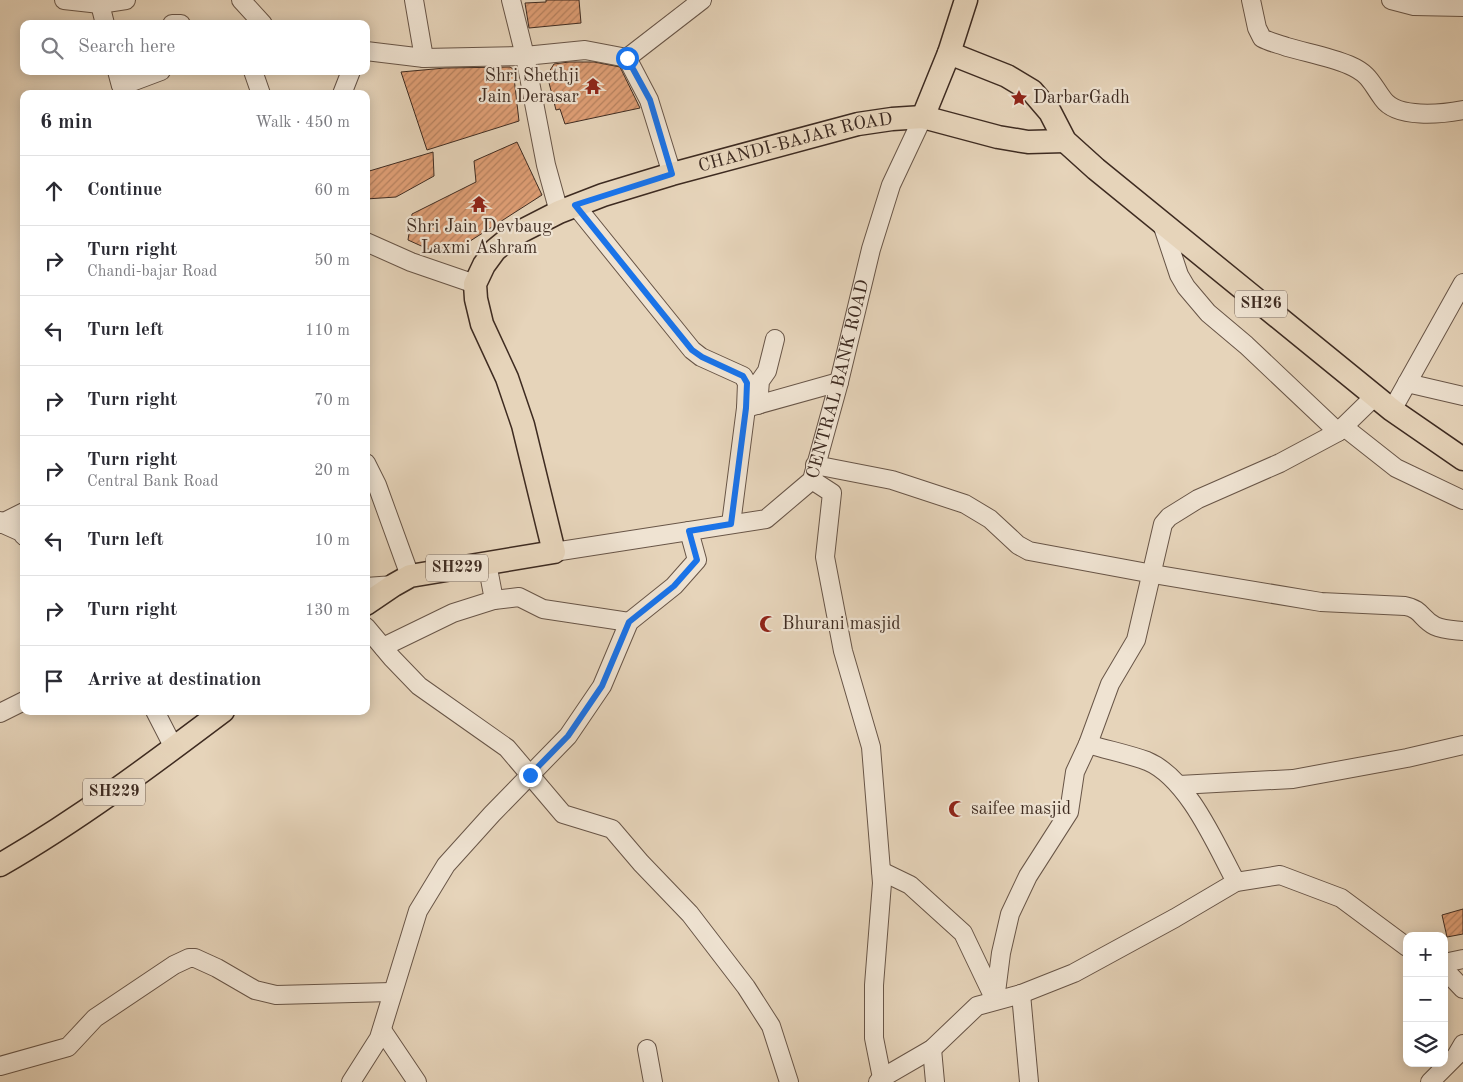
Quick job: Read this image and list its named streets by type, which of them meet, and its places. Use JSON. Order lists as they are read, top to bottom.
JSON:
{
  "streets": {
    "main road": [
      "CHANDI-BAJAR ROAD",
      "SH26",
      "CENTRAL BANK ROAD",
      "SH229"
    ]
  },
  "crossings": [
    ["CHANDI-BAJAR ROAD", "SH26"],
    ["CHANDI-BAJAR ROAD", "CENTRAL BANK ROAD"]
  ],
  "places": {
    "temple": ["Shri Shethji Jain Derasar", "Shri Jain Devbaug Laxmi Ashram"],
    "place": ["DarbarGadh"],
    "mosque": ["Bhurani masjid", "saifee masjid"]
  },
  "page": {
    "search": "Search here",
    "heading": ["6 min", "Walk · 450 m"],
    "list": [
      ["Continue", "60 m"],
      ["Turn right", "Chandi-bajar Road", "50 m"],
      ["Turn left", "110 m"],
      ["Turn right", "70 m"],
      ["Turn right", "Central Bank Road", "20 m"],
      ["Turn left", "10 m"],
      ["Turn right", "130 m"],
      "Arrive at destination"
    ],
    "map_buttons": ["+", "−"]
  }
}
